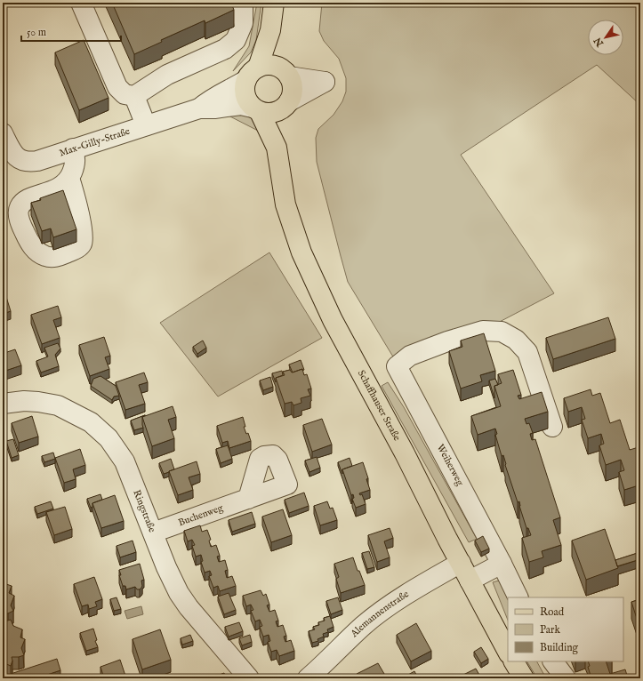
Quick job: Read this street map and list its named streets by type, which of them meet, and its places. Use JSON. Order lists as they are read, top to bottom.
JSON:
{
  "streets": {
    "main road": ["Schaffhauser Straße"],
    "street": [
      "Max-Gilly-Straße",
      "Weiherweg",
      "Ringstraße",
      "Buchenweg",
      "Alemannenstraße"
    ]
  },
  "crossings": [
    ["Max-Gilly-Straße", "Schaffhauser Straße"],
    ["Schaffhauser Straße", "Alemannenstraße"],
    ["Ringstraße", "Buchenweg"]
  ],
  "legend": ["Road", "Park", "Building"],
  "scale_bar": "50 m",
  "north": "bottom left"
}
